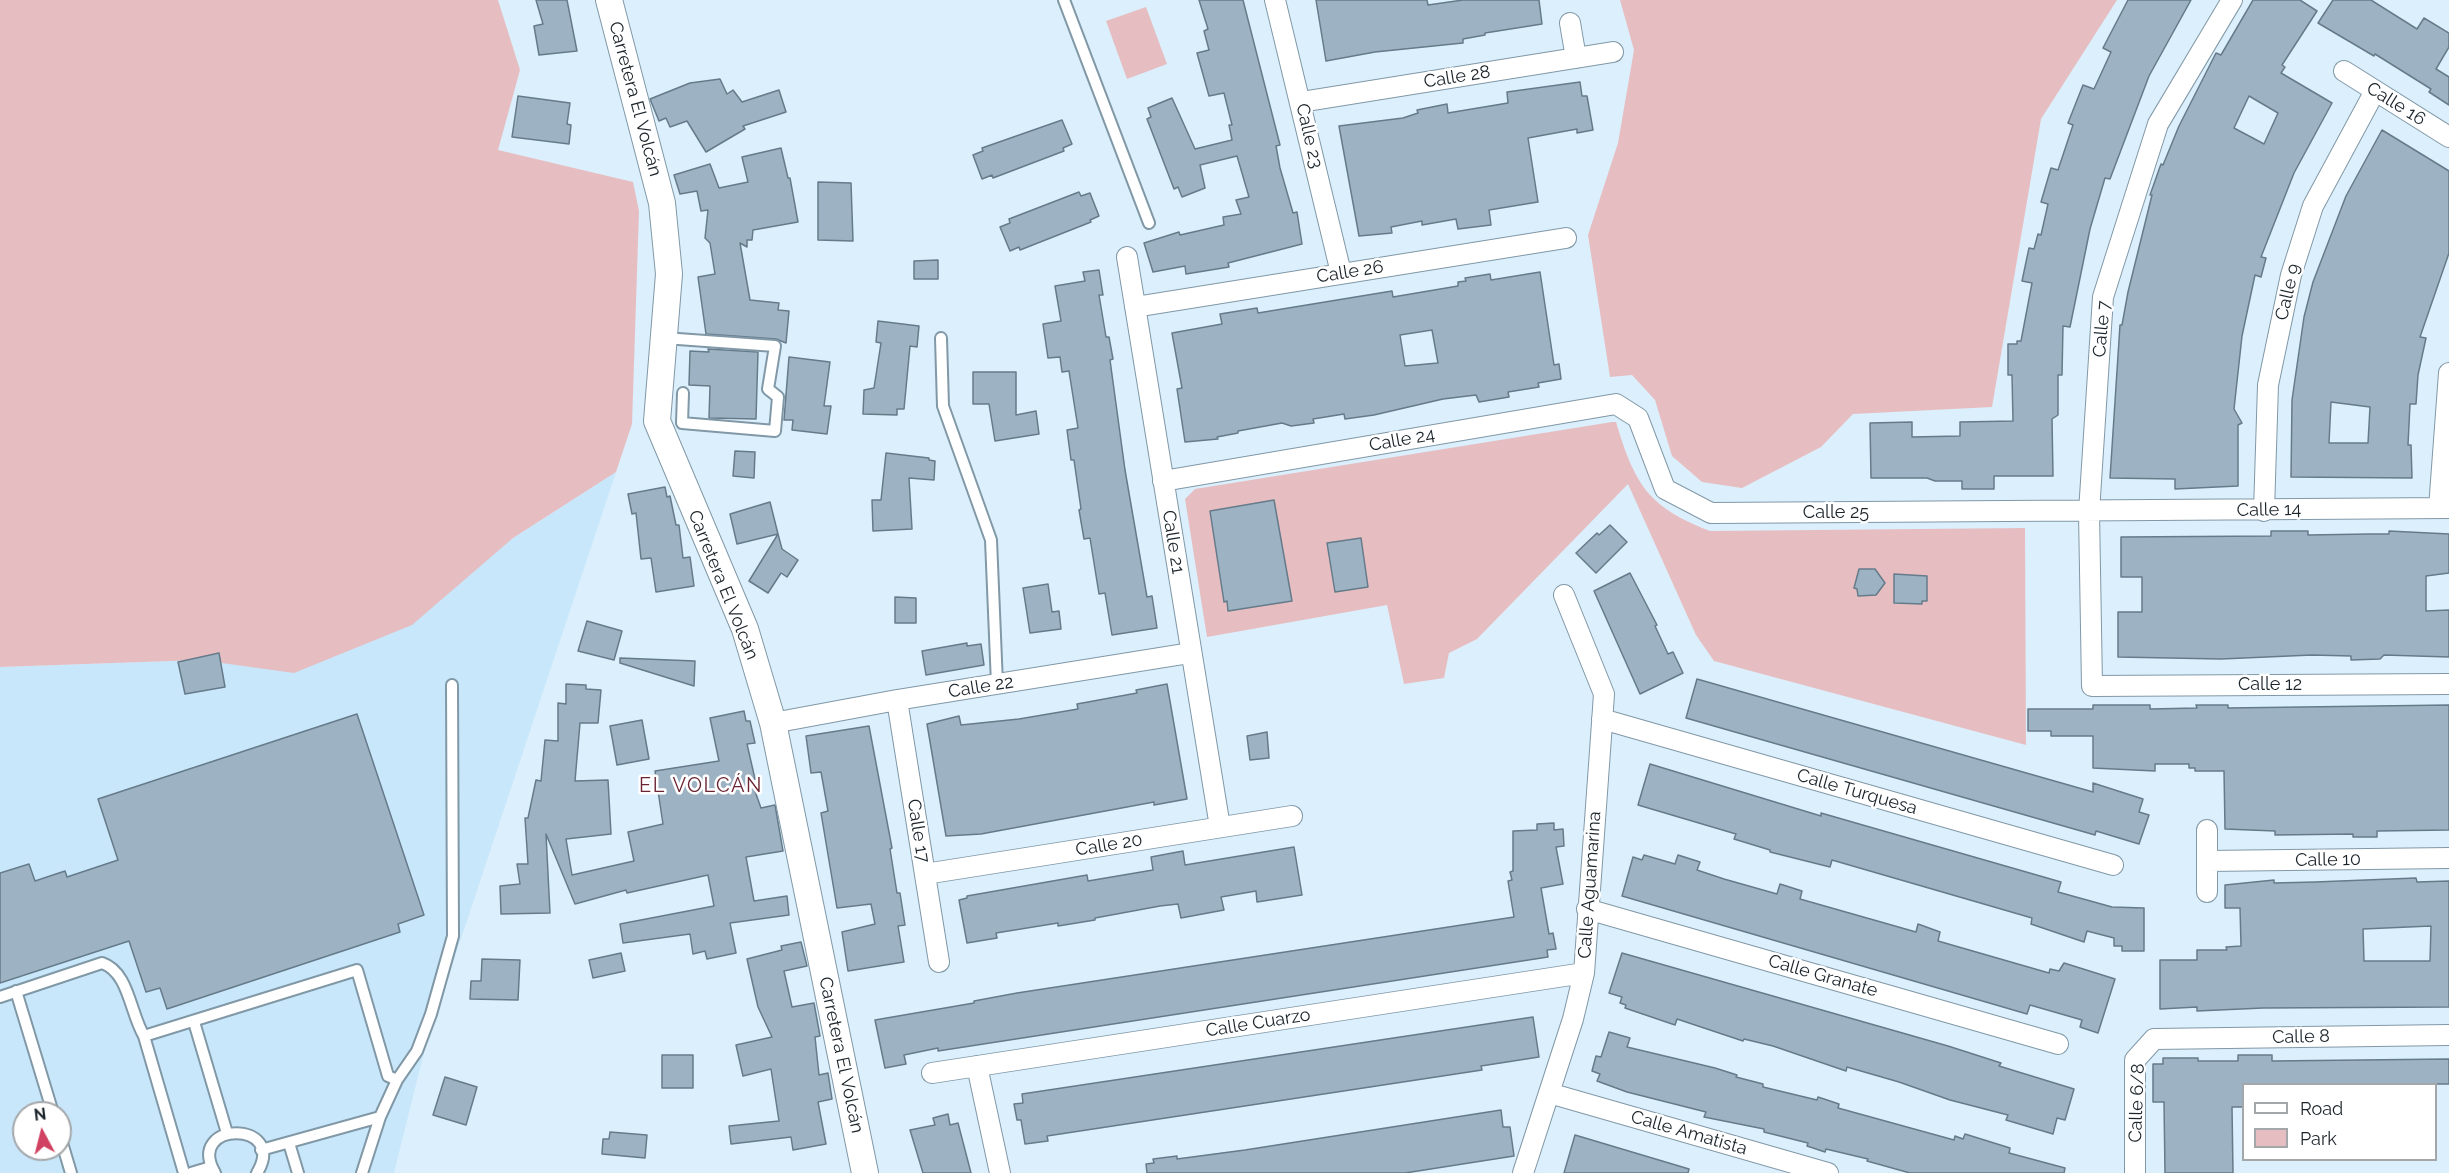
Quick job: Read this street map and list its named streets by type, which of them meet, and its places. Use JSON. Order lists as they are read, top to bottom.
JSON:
{
  "streets": {
    "street": [
      "Calle 28",
      "Carretera El Volcán",
      "Calle 16",
      "Calle 23",
      "Calle 26",
      "Calle 9",
      "Calle 7",
      "Calle 24",
      "Calle 14",
      "Calle 25",
      "Calle 21",
      "Calle 12",
      "Calle 22",
      "Calle Turquesa",
      "Calle 17",
      "Calle 20",
      "Calle 10",
      "Calle Aguamarina",
      "Calle Granate",
      "Calle Cuarzo",
      "Calle 8",
      "Calle 6/8",
      "Calle Amatista"
    ]
  },
  "crossings": [
    ["Calle 28", "Calle 23"],
    ["Carretera El Volcán", "Calle 22"],
    ["Calle 16", "Calle 9"],
    ["Calle 23", "Calle 26"],
    ["Calle 26", "Calle 21"],
    ["Calle 9", "Calle 14"],
    ["Calle 7", "Calle 14"],
    ["Calle 7", "Calle 25"],
    ["Calle 7", "Calle 12"],
    ["Calle 24", "Calle 25"],
    ["Calle 24", "Calle 21"],
    ["Calle 14", "Calle 25"],
    ["Calle 21", "Calle 22"],
    ["Calle 21", "Calle 20"],
    ["Calle 22", "Calle 17"],
    ["Calle Turquesa", "Calle Aguamarina"],
    ["Calle 17", "Calle 20"],
    ["Calle Aguamarina", "Calle Granate"],
    ["Calle Aguamarina", "Calle Cuarzo"],
    ["Calle Aguamarina", "Calle Amatista"],
    ["Calle 8", "Calle 6/8"]
  ],
  "districts": ["EL VOLCÁN"],
  "legend": ["Road", "Park"],
  "north": "top"
}
